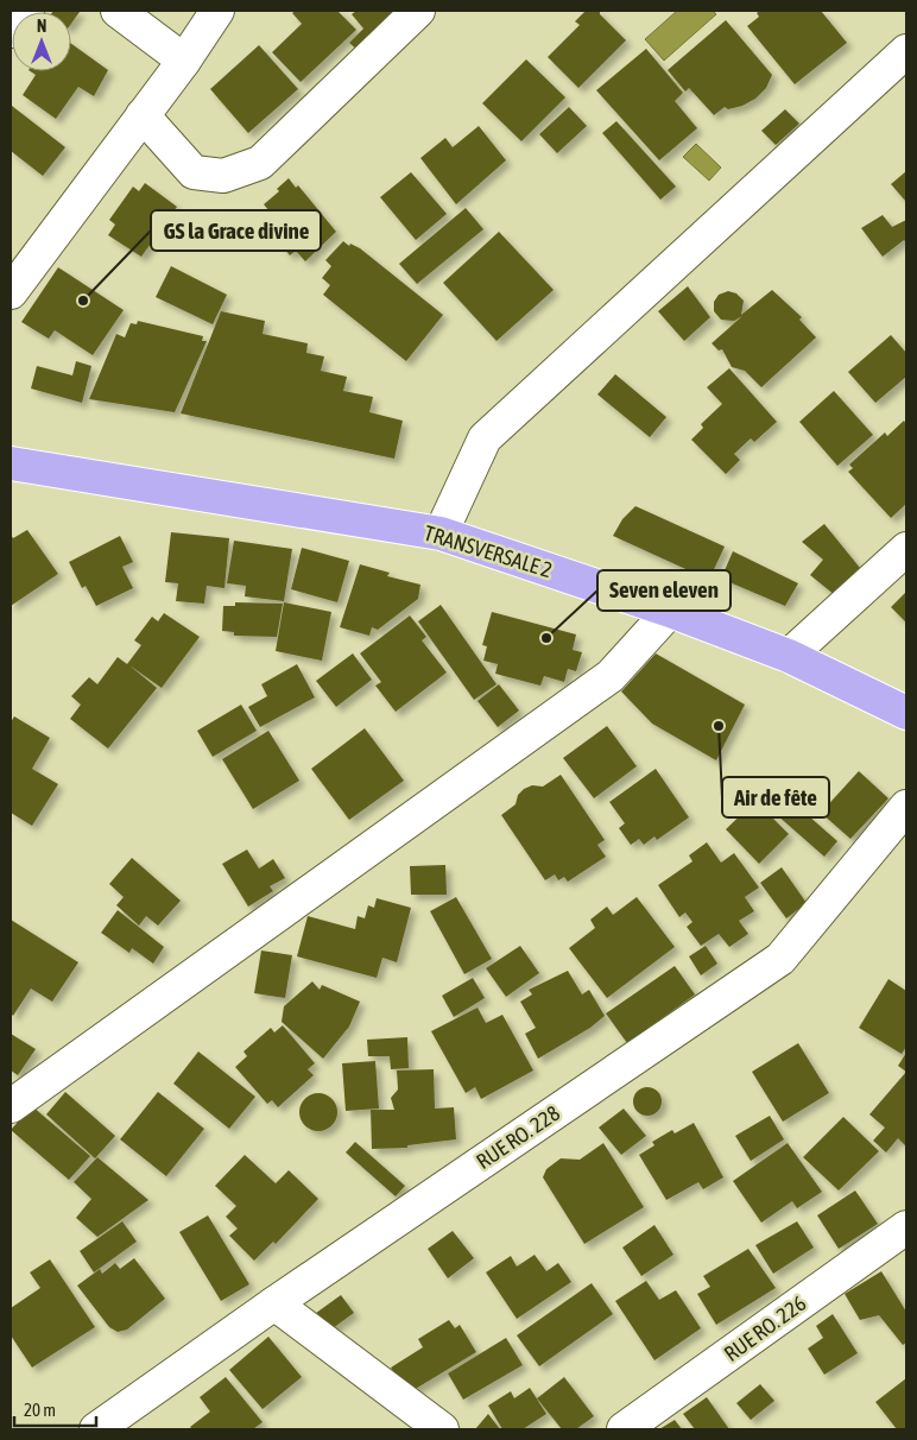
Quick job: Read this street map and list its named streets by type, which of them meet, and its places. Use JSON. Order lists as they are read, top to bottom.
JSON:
{
  "streets": {
    "main road": ["TRANSVERSALE 2"],
    "street": ["RUE RO. 228", "RUE RO. 226"]
  },
  "places": ["GS la Grace divine", "Seven eleven", "Air de fête"],
  "scale_bar": "20 m",
  "north": "top"
}
